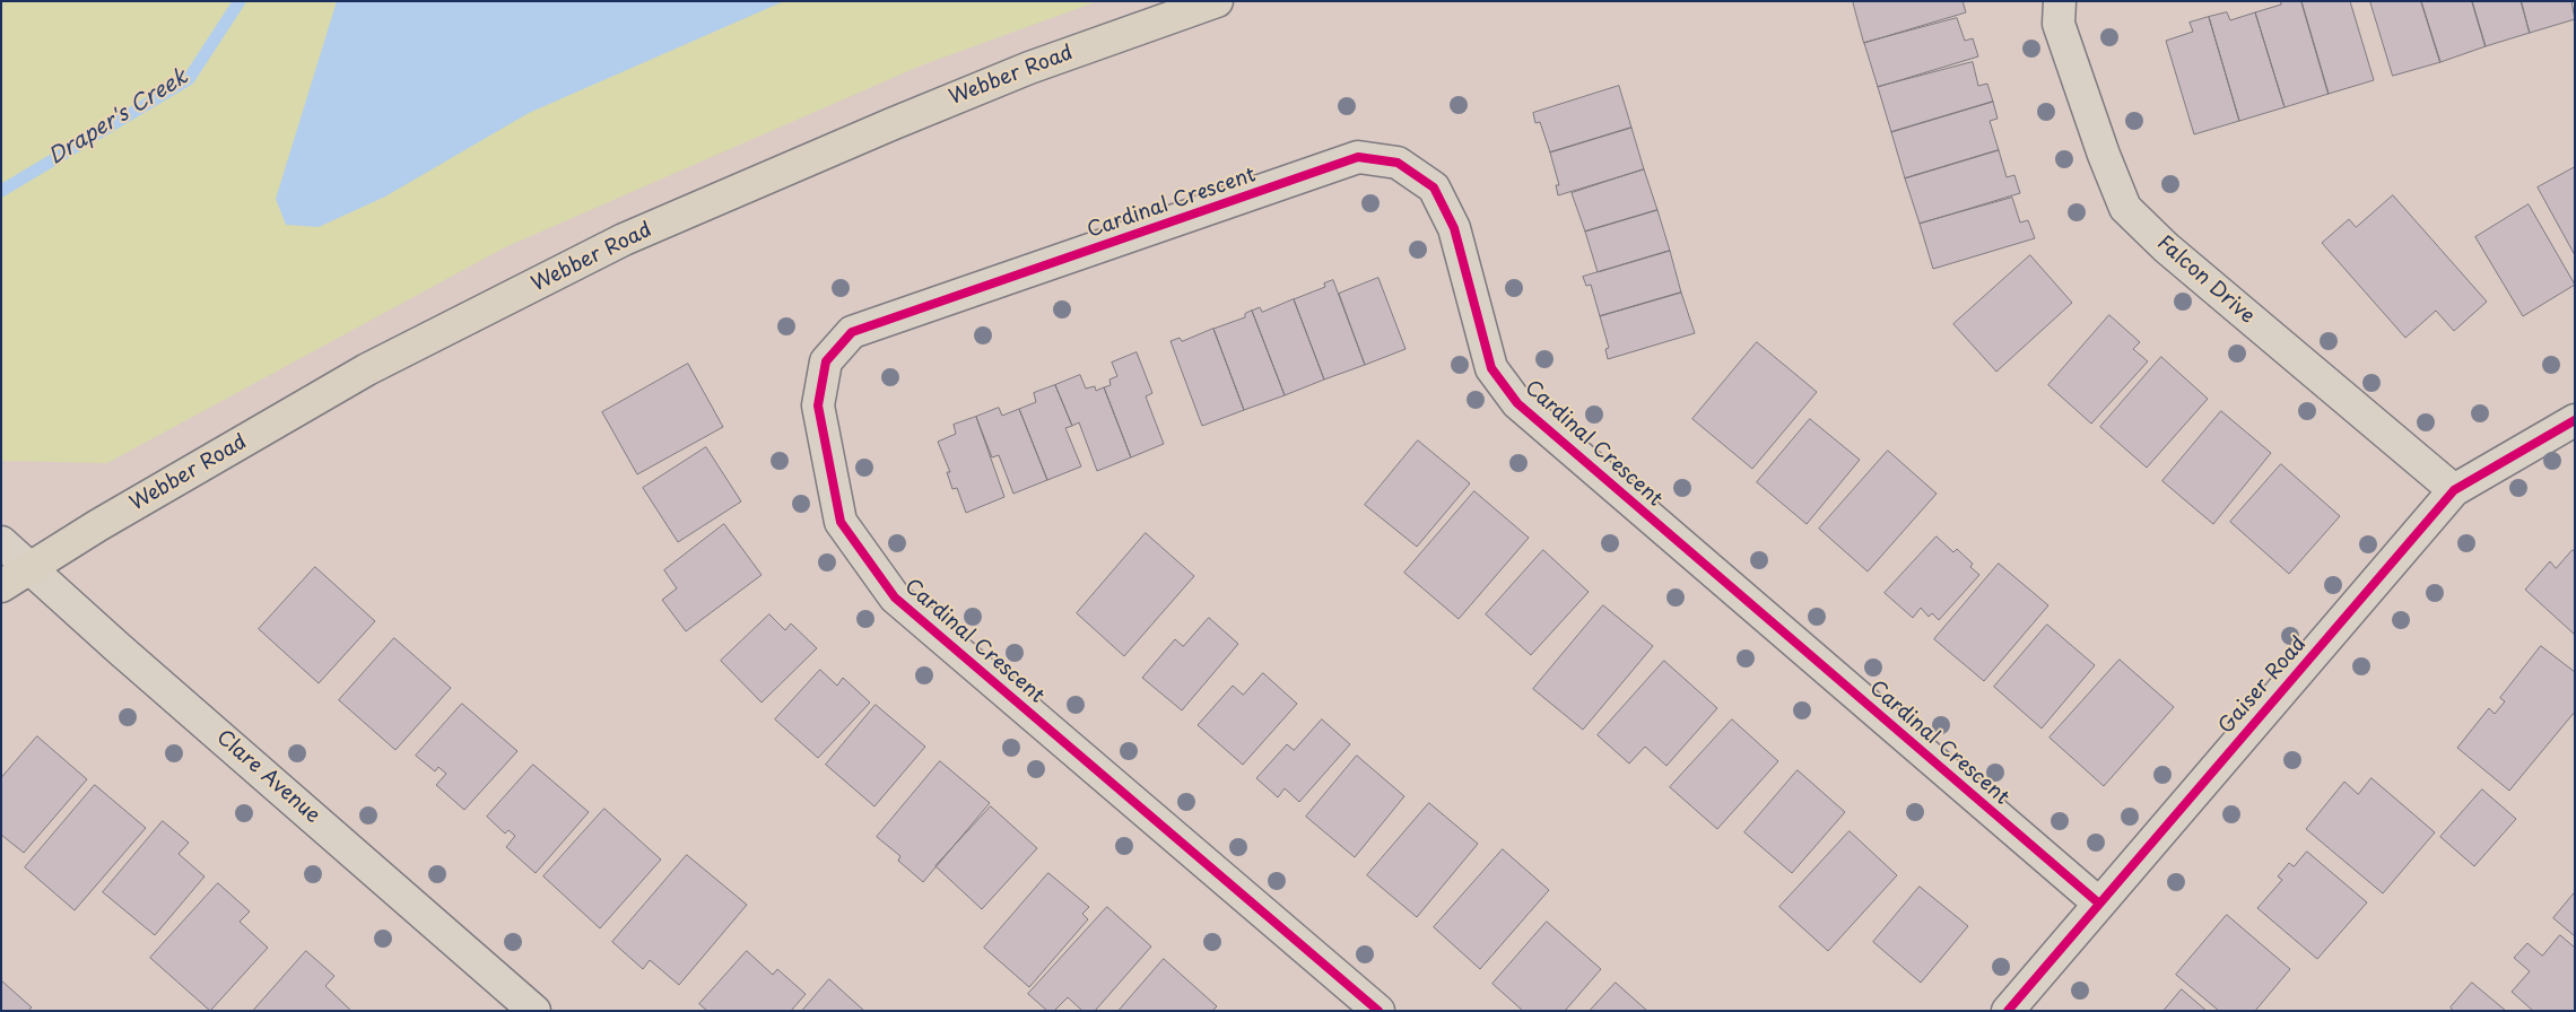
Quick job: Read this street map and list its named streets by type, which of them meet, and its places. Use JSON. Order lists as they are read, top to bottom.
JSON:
{
  "streets": {
    "main road": ["Webber Road"],
    "street": [
      "Cardinal Crescent",
      "Falcon Drive",
      "Gaiser Road",
      "Clare Avenue"
    ]
  },
  "crossings": [
    ["Webber Road", "Clare Avenue"],
    ["Cardinal Crescent", "Gaiser Road"],
    ["Falcon Drive", "Gaiser Road"]
  ],
  "water": ["Draper's Creek"]
}
